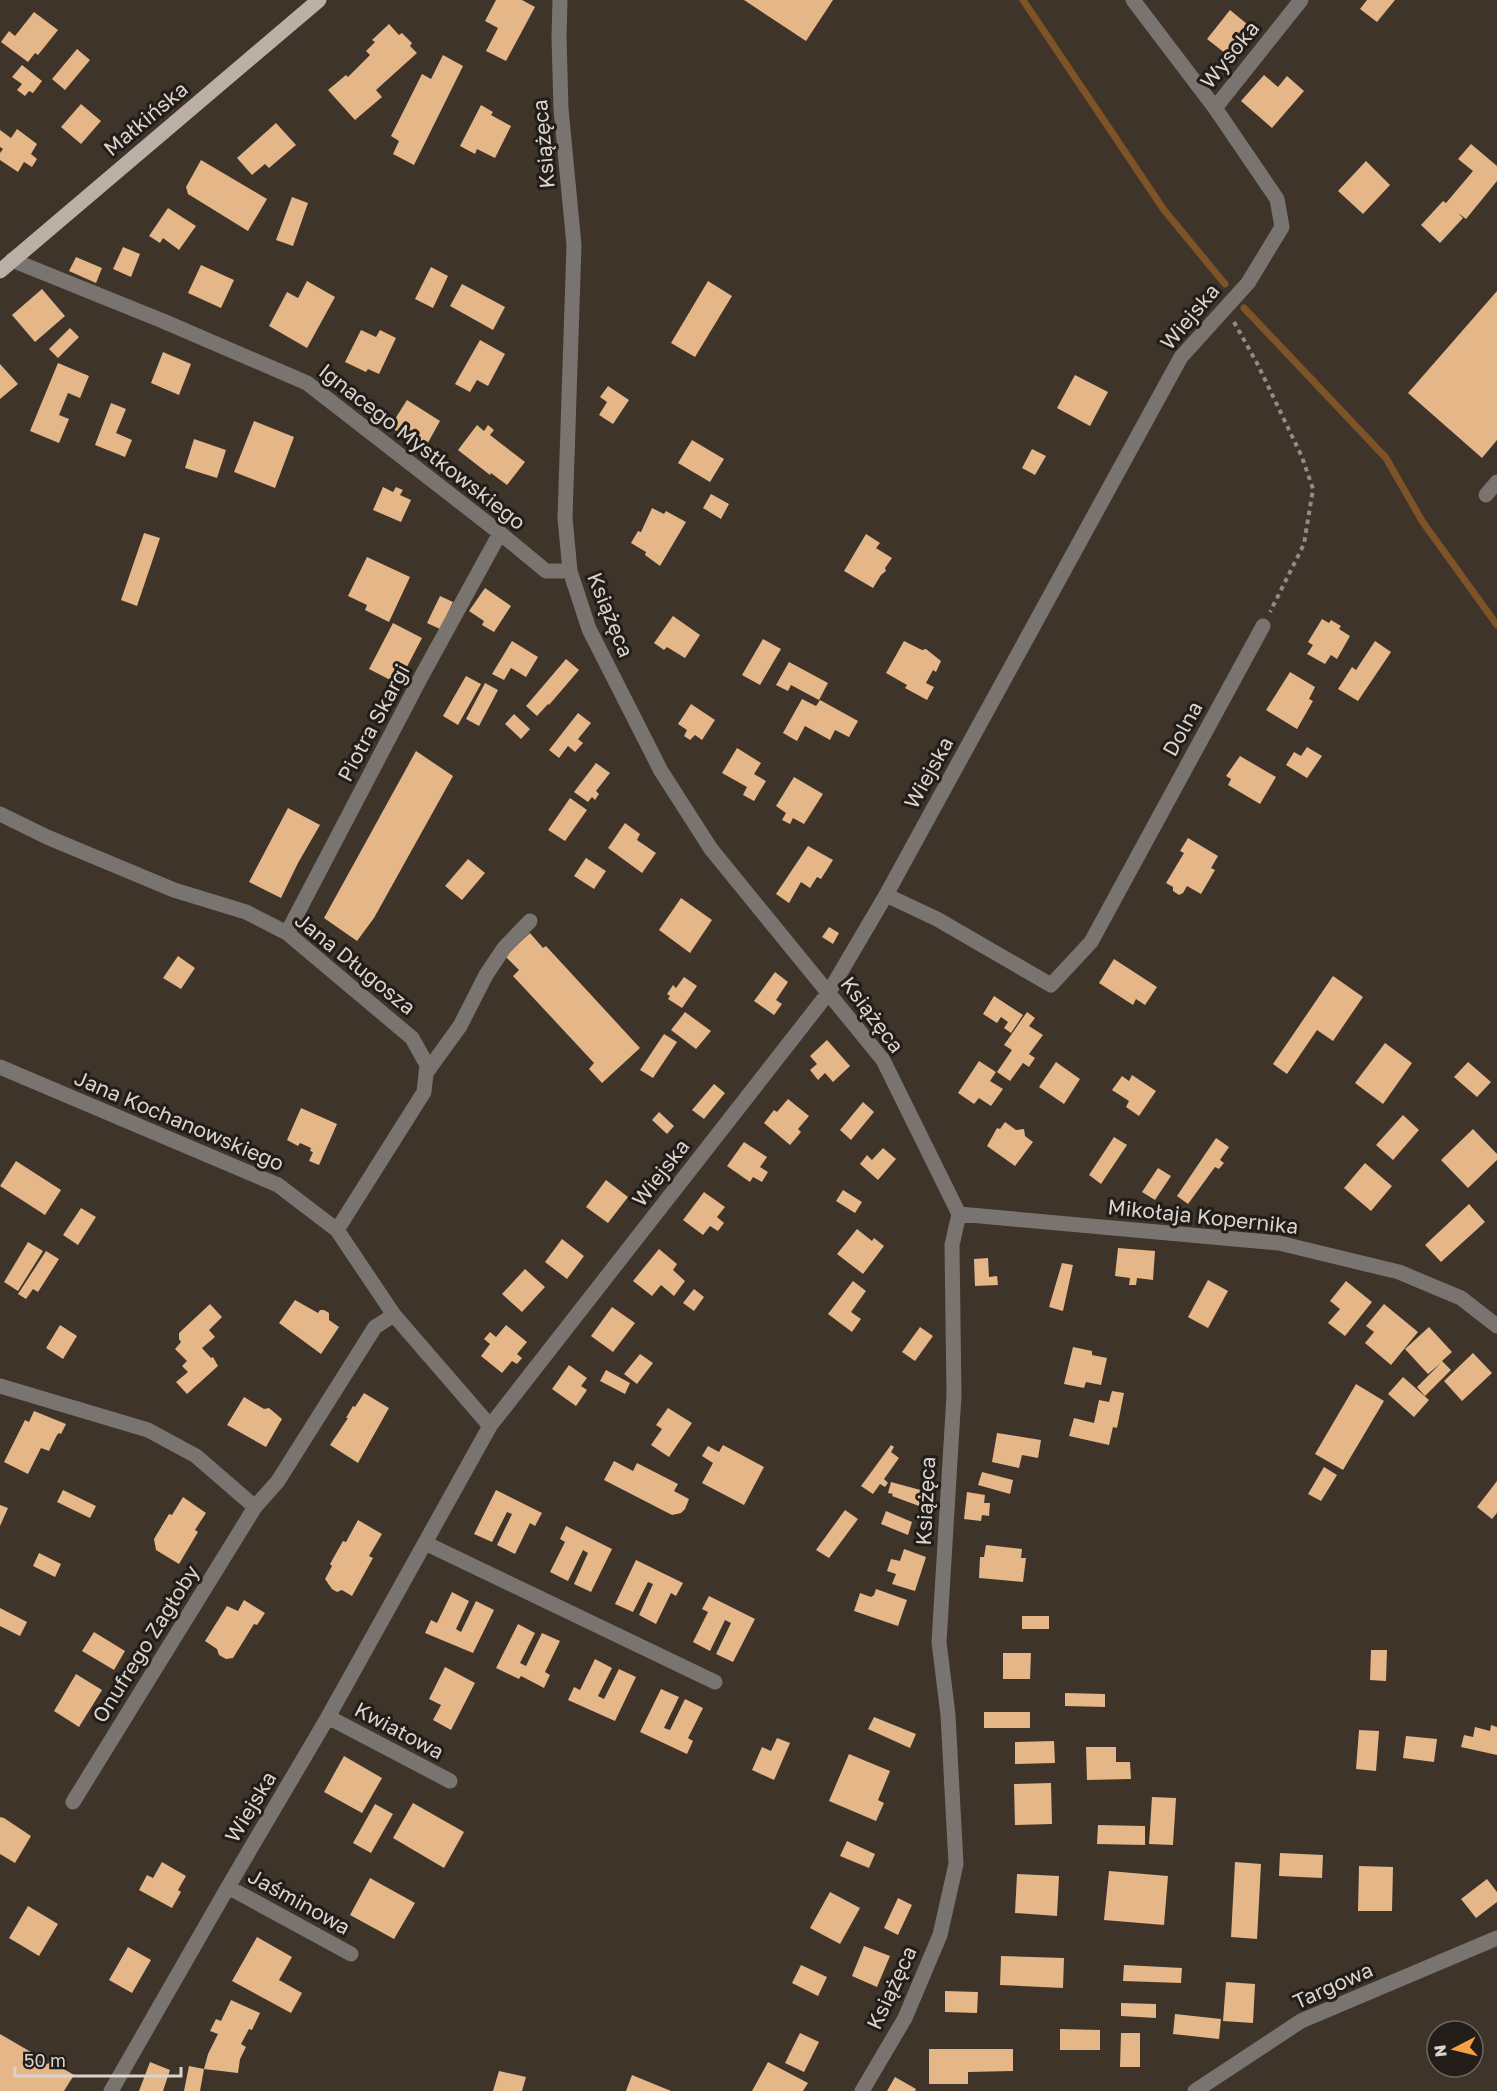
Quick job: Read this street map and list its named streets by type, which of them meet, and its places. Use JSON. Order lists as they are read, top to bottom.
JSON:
{
  "streets": {
    "main road": ["Małkińska"],
    "street": [
      "Wysoka",
      "Książęca",
      "Wiejska",
      "Ignacego Mystkowskiego",
      "Piotra Skargi",
      "Dolna",
      "Jana Długosza",
      "Jana Kochanowskiego",
      "Mikołaja Kopernika",
      "Onufrego Zagłoby",
      "Kwiatowa",
      "Jaśminowa",
      "Targowa"
    ]
  },
  "crossings": [
    ["Wysoka", "Wiejska"],
    ["Małkińska", "Ignacego Mystkowskiego"],
    ["Książęca", "Wiejska"],
    ["Książęca", "Ignacego Mystkowskiego"],
    ["Książęca", "Mikołaja Kopernika"],
    ["Wiejska", "Dolna"],
    ["Wiejska", "Jana Kochanowskiego"],
    ["Wiejska", "Kwiatowa"],
    ["Wiejska", "Jaśminowa"],
    ["Ignacego Mystkowskiego", "Piotra Skargi"],
    ["Piotra Skargi", "Jana Długosza"],
    ["Jana Kochanowskiego", "Onufrego Zagłoby"]
  ],
  "scale_bar": "50 m",
  "north": "left"
}
